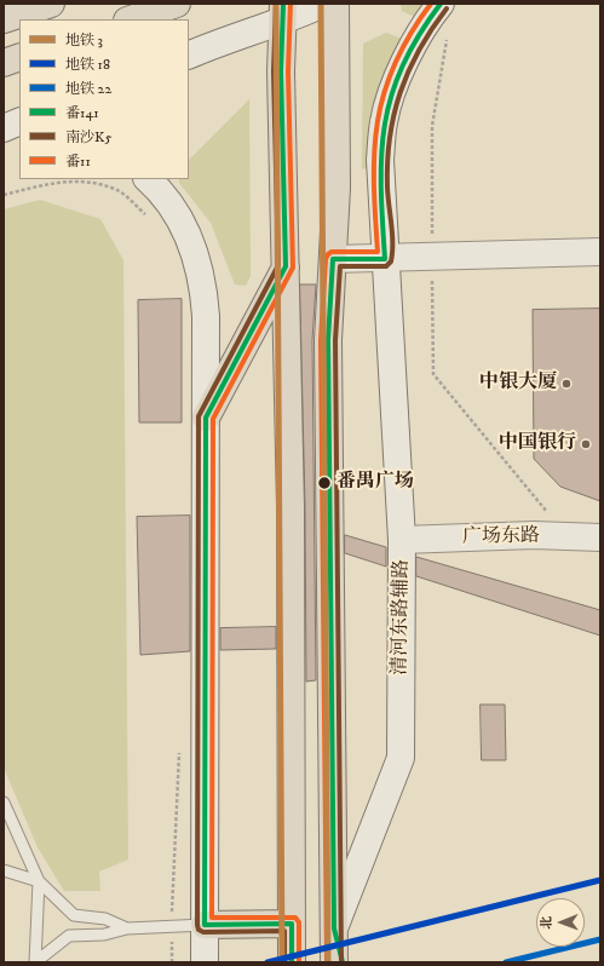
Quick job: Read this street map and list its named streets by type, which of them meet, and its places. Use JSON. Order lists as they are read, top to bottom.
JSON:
{
  "streets": {
    "main road": ["广场东路", "清河东路辅路"]
  },
  "crossings": [
    ["广场东路", "清河东路辅路"]
  ],
  "places": ["中银大厦", "中国银行", "番禺广场"],
  "lines": [
    "metro line 3",
    "transit line 番141",
    "transit line 南沙K5",
    "transit line 番11",
    "metro line 18",
    "metro line 22"
  ],
  "legend": [
    "地铁 3",
    "地铁 18",
    "地铁 22",
    "番141",
    "南沙K5",
    "番11"
  ],
  "north": "left"
}
